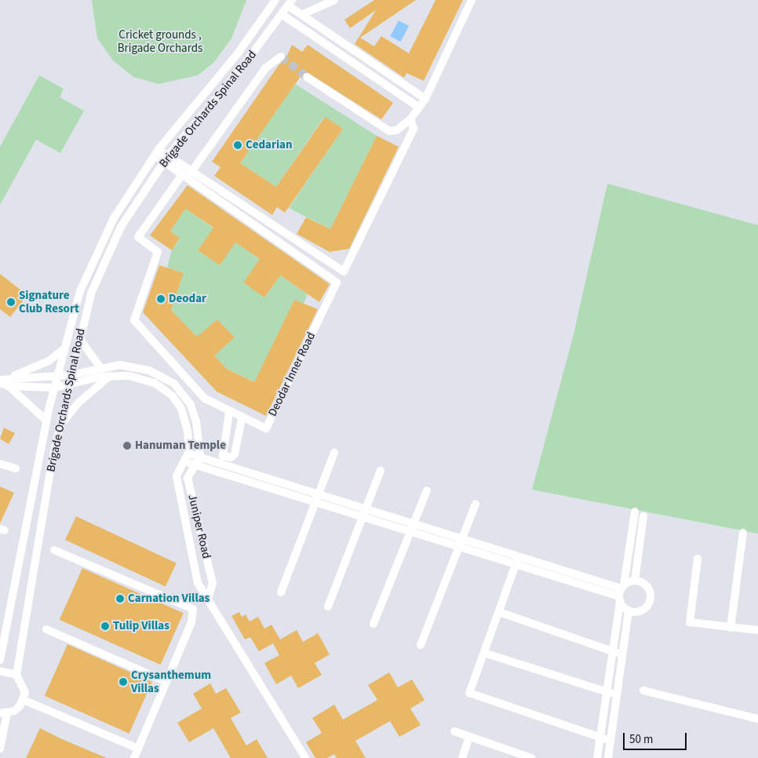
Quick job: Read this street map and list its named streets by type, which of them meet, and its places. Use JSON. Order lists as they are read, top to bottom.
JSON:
{
  "streets": {
    "street": ["Brigade Orchards Spinal Road", "Deodar Inner Road", "Juniper Road"]
  },
  "parks": ["Cricket grounds , Brigade Orchards"],
  "places": [
    "Cedarian",
    "Deodar",
    "Signature Club Resort",
    "Hanuman Temple",
    "Carnation Villas",
    "Tulip Villas",
    "Crysanthemum Villas"
  ],
  "scale_bar": "50 m"
}
